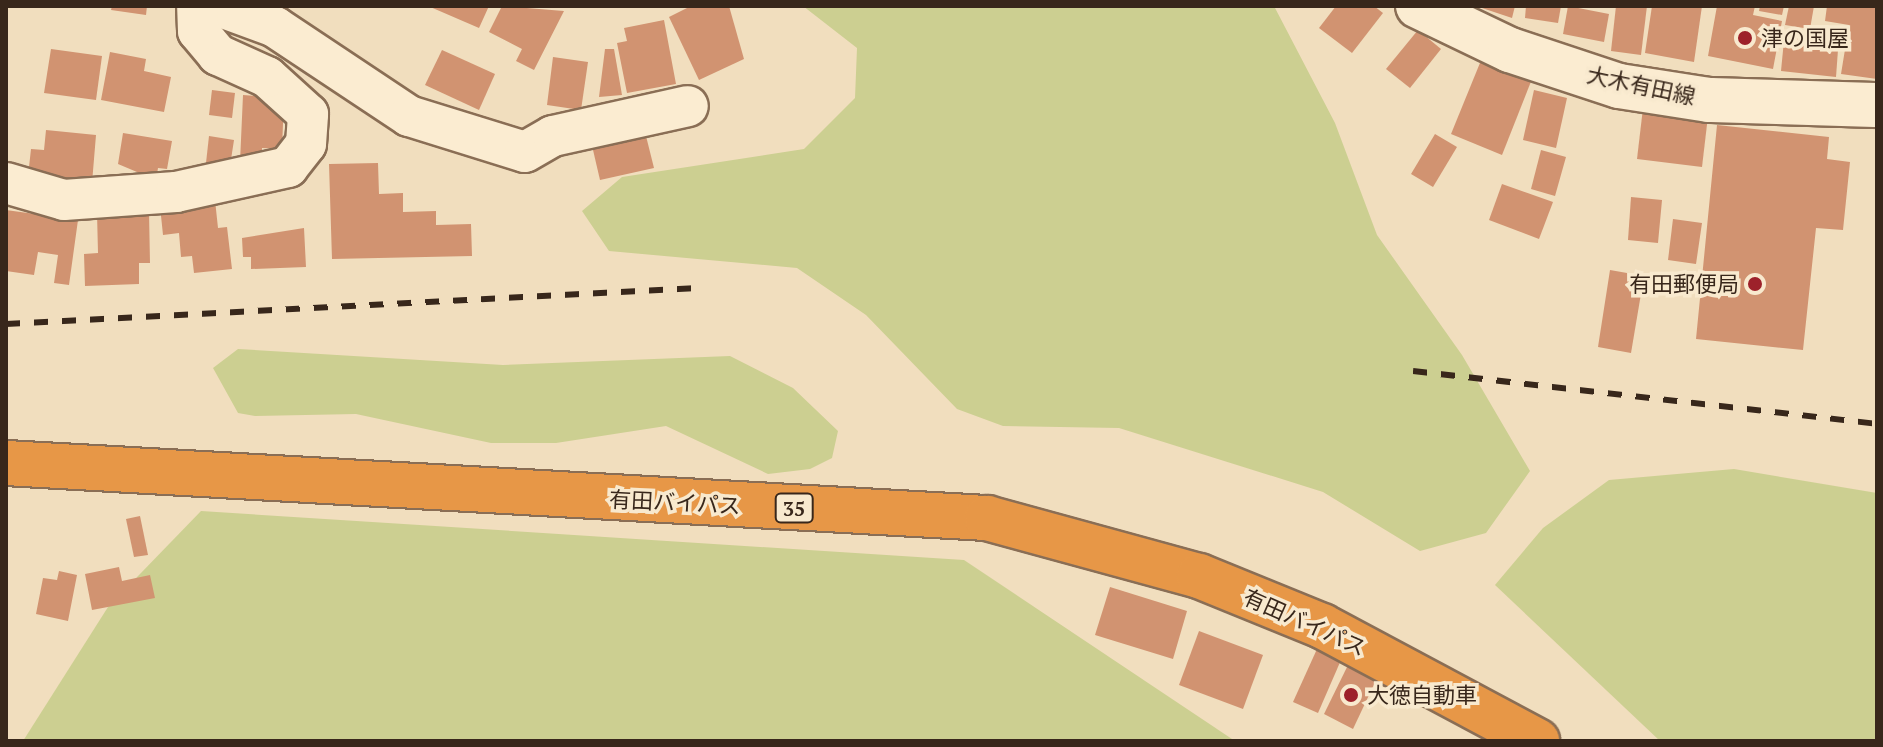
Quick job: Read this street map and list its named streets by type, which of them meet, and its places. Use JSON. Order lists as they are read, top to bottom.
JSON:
{
  "streets": {
    "highway": ["有田バイパス", "35"],
    "main road": ["大木有田線"]
  },
  "places": ["津の国屋", "有田郵便局", "大徳自動車"]
}
